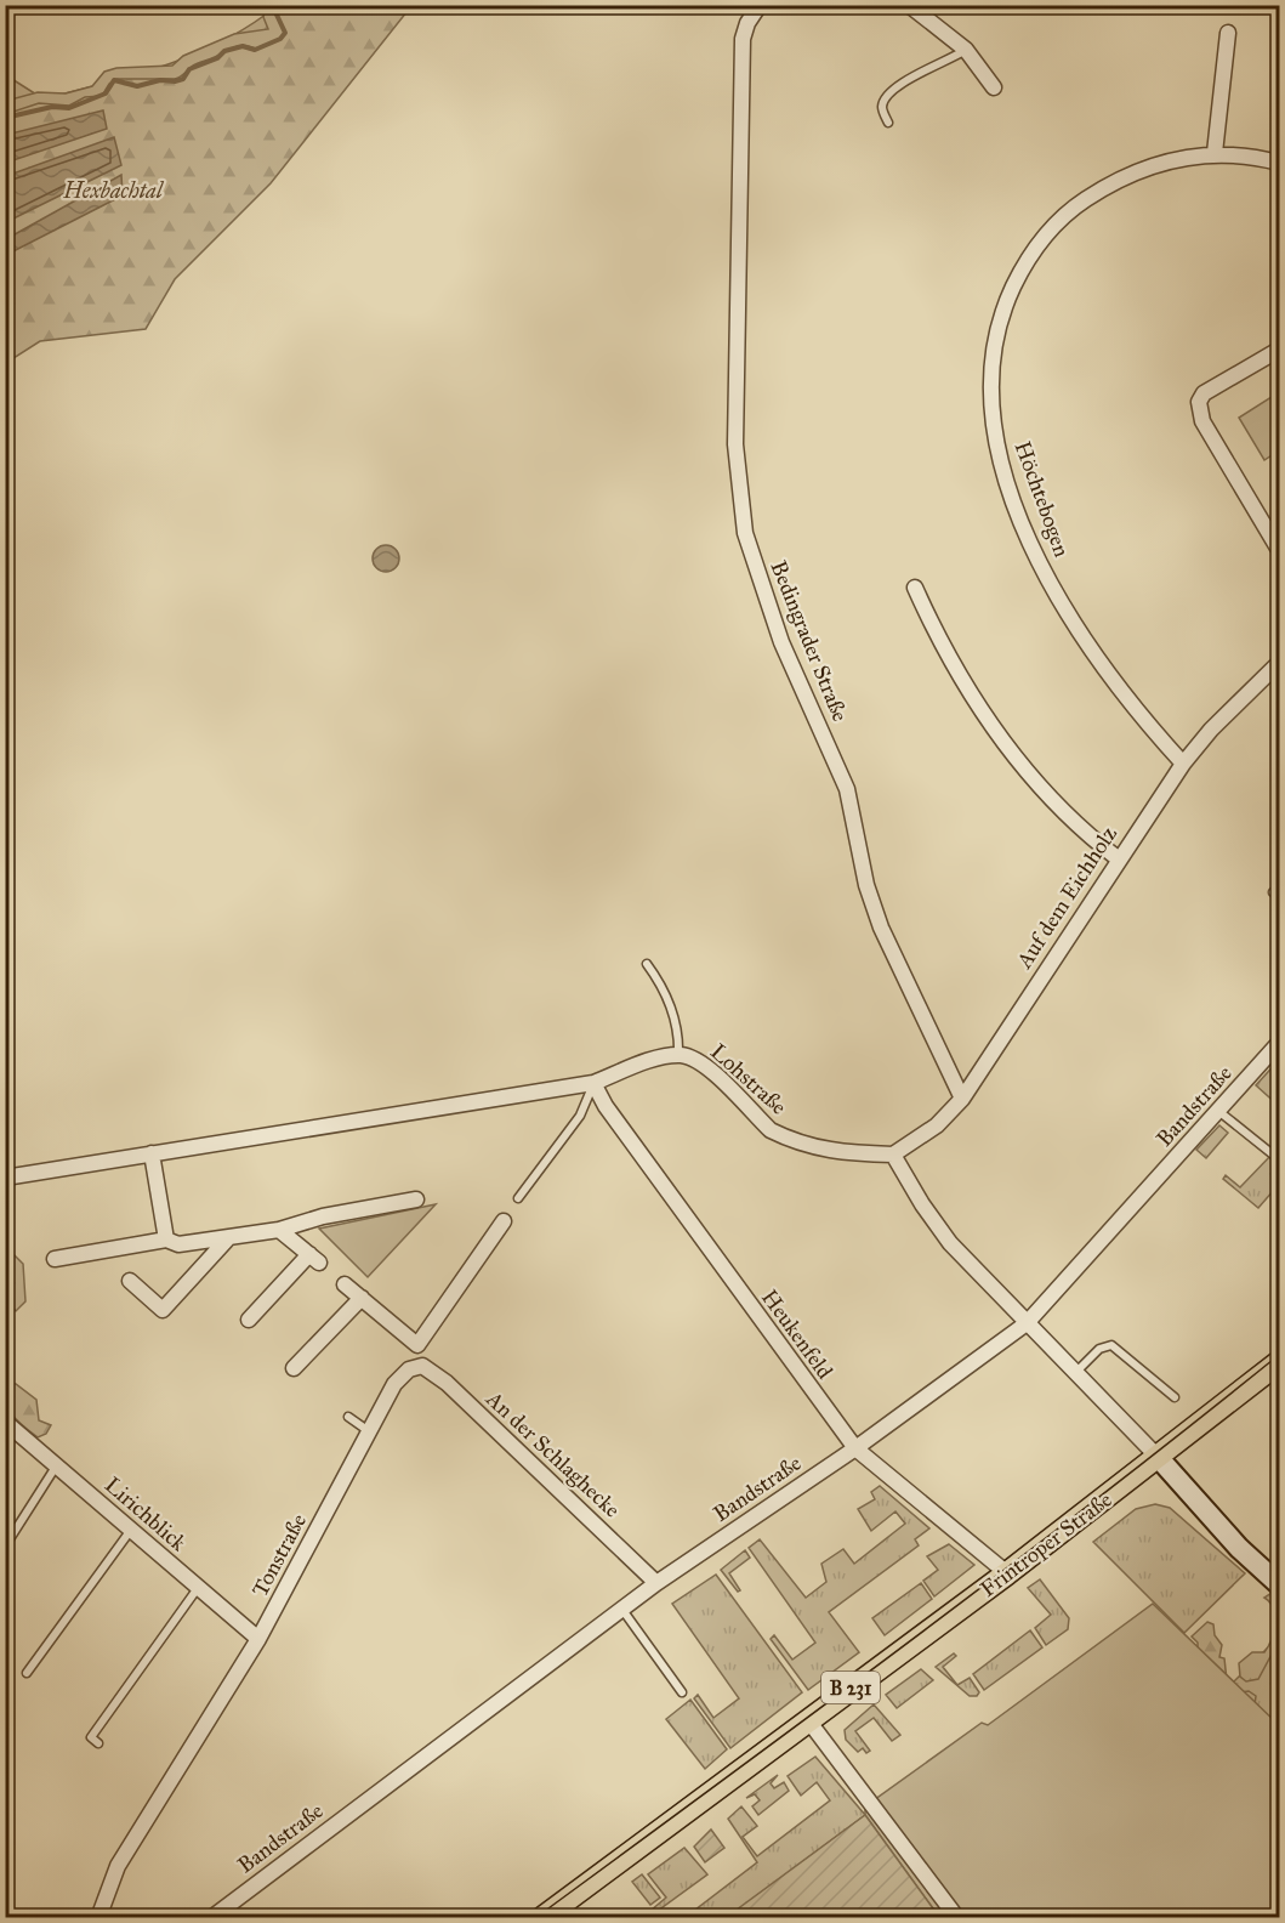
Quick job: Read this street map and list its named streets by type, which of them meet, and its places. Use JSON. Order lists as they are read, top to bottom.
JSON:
{
  "streets": {
    "main road": ["Frintroper Straße", "B 231"],
    "street": [
      "Höchtebogen",
      "Bedingrader Straße",
      "Auf dem Eichholz",
      "Lohstraße",
      "Bandstraße",
      "Heukenfeld",
      "An der Schlaghecke",
      "Lirichblick",
      "Tonstraße"
    ]
  },
  "crossings": [
    ["Höchtebogen", "Auf dem Eichholz"],
    ["Bedingrader Straße", "Auf dem Eichholz"],
    ["Auf dem Eichholz", "Lohstraße"],
    ["Lohstraße", "Heukenfeld"],
    ["Bandstraße", "Heukenfeld"],
    ["Bandstraße", "An der Schlaghecke"],
    ["Heukenfeld", "Frintroper Straße"],
    ["An der Schlaghecke", "Tonstraße"],
    ["Lirichblick", "Tonstraße"]
  ],
  "parks": ["Hexbachtal"]
}
